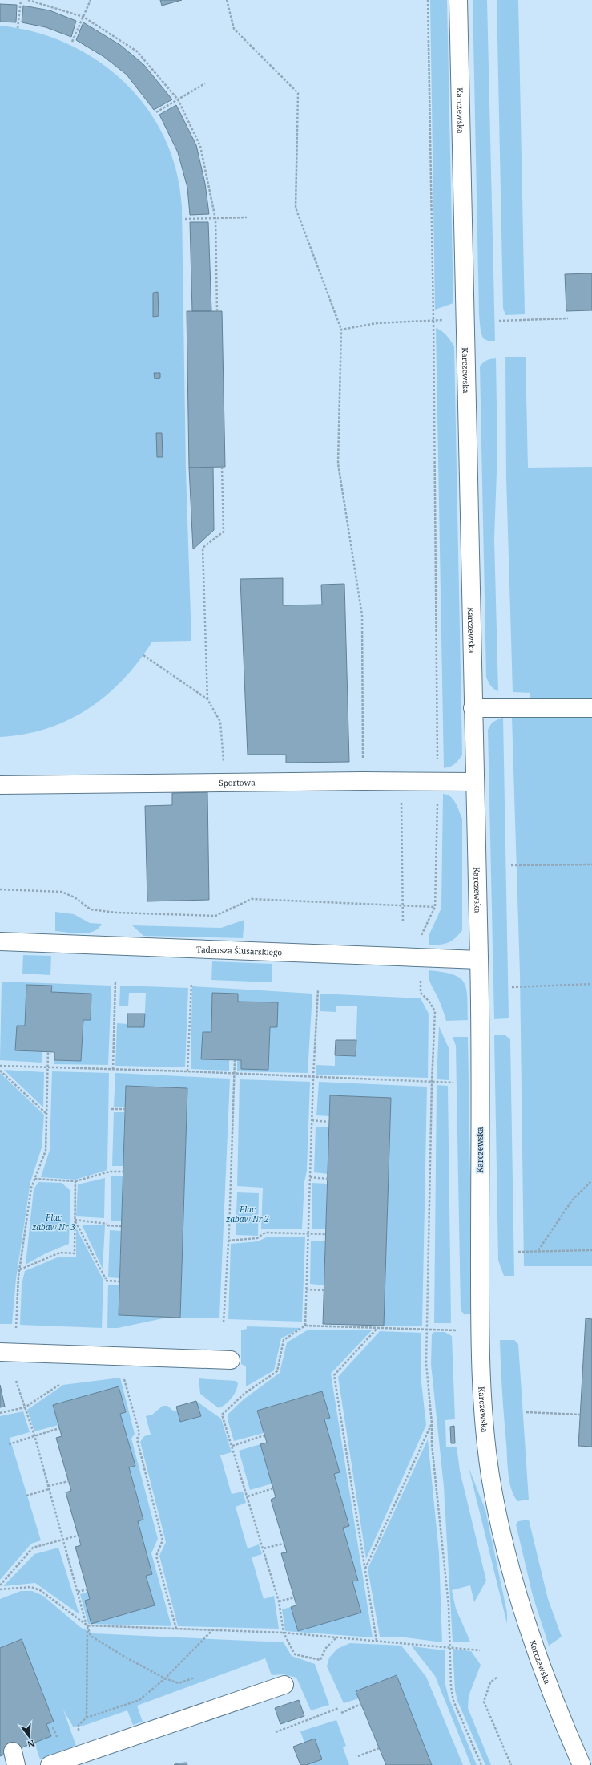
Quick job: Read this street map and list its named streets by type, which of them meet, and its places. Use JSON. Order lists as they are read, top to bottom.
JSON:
{
  "streets": {
    "main road": ["Karczewska", "Sportowa", "Tadeusza Ślusarskiego"]
  },
  "crossings": [
    ["Karczewska", "Sportowa"],
    ["Karczewska", "Tadeusza Ślusarskiego"]
  ],
  "parks": ["Plac zabaw Nr 2", "Plac zabaw Nr 3"],
  "north": "bottom"
}
